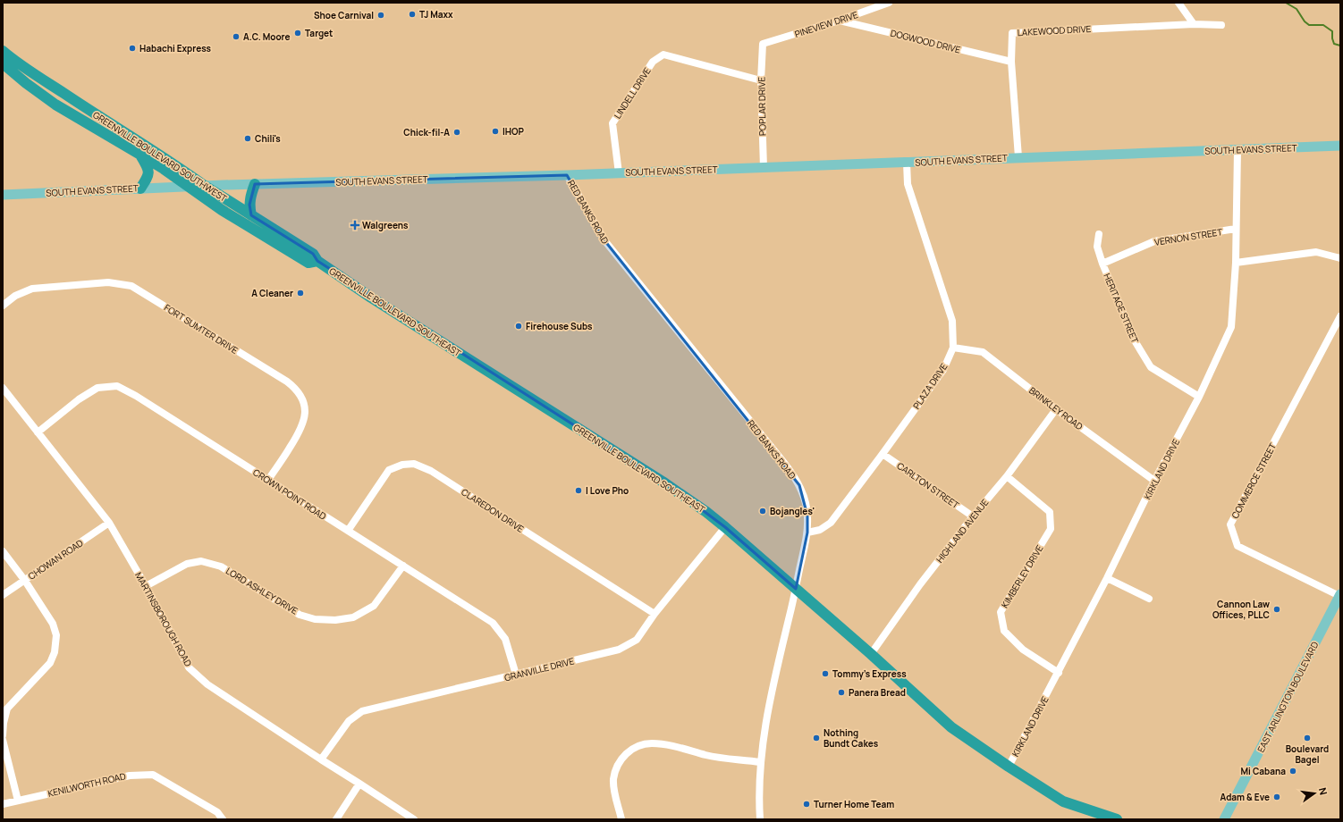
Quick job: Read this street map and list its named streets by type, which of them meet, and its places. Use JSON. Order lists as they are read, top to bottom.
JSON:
{
  "streets": {
    "highway": ["GREENVILLE BOULEVARD SOUTHWEST", "GREENVILLE BOULEVARD SOUTHEAST"],
    "main road": ["SOUTH EVANS STREET", "EAST ARLINGTON BOULEVARD"],
    "street": [
      "PINEVIEW DRIVE",
      "LAKEWOOD DRIVE",
      "DOGWOOD DRIVE",
      "LINDELL DRIVE",
      "POPLAR DRIVE",
      "RED BANKS ROAD",
      "VERNON STREET",
      "HERITAGE STREET",
      "FORT SUMTER DRIVE",
      "PLAZA DRIVE",
      "BRINKLEY ROAD",
      "KIRKLAND DRIVE",
      "COMMERCE STREET",
      "CARLTON STREET",
      "CROWN POINT ROAD",
      "CLAREDON DRIVE",
      "HIGHLAND AVENUE",
      "CHOWAN ROAD",
      "KIMBERLEY DRIVE",
      "LORD ASHLEY DRIVE",
      "MARTINSBOROUGH ROAD",
      "GRANVILLE DRIVE",
      "KENILWORTH ROAD"
    ]
  },
  "crossings": [
    ["PINEVIEW DRIVE", "DOGWOOD DRIVE"],
    ["PINEVIEW DRIVE", "POPLAR DRIVE"],
    ["LAKEWOOD DRIVE", "DOGWOOD DRIVE"],
    ["LAKEWOOD DRIVE", "SOUTH EVANS STREET"],
    ["LINDELL DRIVE", "POPLAR DRIVE"],
    ["LINDELL DRIVE", "SOUTH EVANS STREET"],
    ["POPLAR DRIVE", "SOUTH EVANS STREET"],
    ["SOUTH EVANS STREET", "GREENVILLE BOULEVARD SOUTHWEST"],
    ["SOUTH EVANS STREET", "RED BANKS ROAD"],
    ["SOUTH EVANS STREET", "GREENVILLE BOULEVARD SOUTHEAST"],
    ["SOUTH EVANS STREET", "PLAZA DRIVE"],
    ["SOUTH EVANS STREET", "KIRKLAND DRIVE"],
    ["GREENVILLE BOULEVARD SOUTHWEST", "GREENVILLE BOULEVARD SOUTHEAST"],
    ["RED BANKS ROAD", "GREENVILLE BOULEVARD SOUTHEAST"],
    ["RED BANKS ROAD", "PLAZA DRIVE"],
    ["VERNON STREET", "HERITAGE STREET"],
    ["VERNON STREET", "KIRKLAND DRIVE"],
    ["HERITAGE STREET", "KIRKLAND DRIVE"],
    ["GREENVILLE BOULEVARD SOUTHEAST", "KIRKLAND DRIVE"],
    ["GREENVILLE BOULEVARD SOUTHEAST", "HIGHLAND AVENUE"],
    ["GREENVILLE BOULEVARD SOUTHEAST", "GRANVILLE DRIVE"],
    ["FORT SUMTER DRIVE", "CROWN POINT ROAD"],
    ["PLAZA DRIVE", "BRINKLEY ROAD"],
    ["PLAZA DRIVE", "CARLTON STREET"],
    ["BRINKLEY ROAD", "KIRKLAND DRIVE"],
    ["BRINKLEY ROAD", "HIGHLAND AVENUE"],
    ["KIRKLAND DRIVE", "KIMBERLEY DRIVE"],
    ["COMMERCE STREET", "EAST ARLINGTON BOULEVARD"],
    ["CARLTON STREET", "HIGHLAND AVENUE"],
    ["CROWN POINT ROAD", "CLAREDON DRIVE"],
    ["CROWN POINT ROAD", "LORD ASHLEY DRIVE"],
    ["CROWN POINT ROAD", "MARTINSBOROUGH ROAD"],
    ["CROWN POINT ROAD", "GRANVILLE DRIVE"],
    ["CLAREDON DRIVE", "GRANVILLE DRIVE"],
    ["HIGHLAND AVENUE", "KIMBERLEY DRIVE"],
    ["CHOWAN ROAD", "MARTINSBOROUGH ROAD"],
    ["LORD ASHLEY DRIVE", "MARTINSBOROUGH ROAD"],
    ["MARTINSBOROUGH ROAD", "GRANVILLE DRIVE"]
  ],
  "places": {
    "other": [
      "TJ Maxx",
      "Shoe Carnival",
      "Target",
      "A.C. Moore",
      "Habachi Express",
      "IHOP",
      "Chick-fil-A",
      "Chili's",
      "A Cleaner",
      "Firehouse Subs",
      "I Love Pho",
      "Bojangles'",
      "Cannon Law Offices, PLLC",
      "Tommy's Express",
      "Panera Bread",
      "Nothing Bundt Cakes",
      "Boulevard Bagel",
      "Mi Cabana",
      "Adam & Eve",
      "Turner Home Team"
    ],
    "health": ["Walgreens"]
  },
  "north": "right"
}
